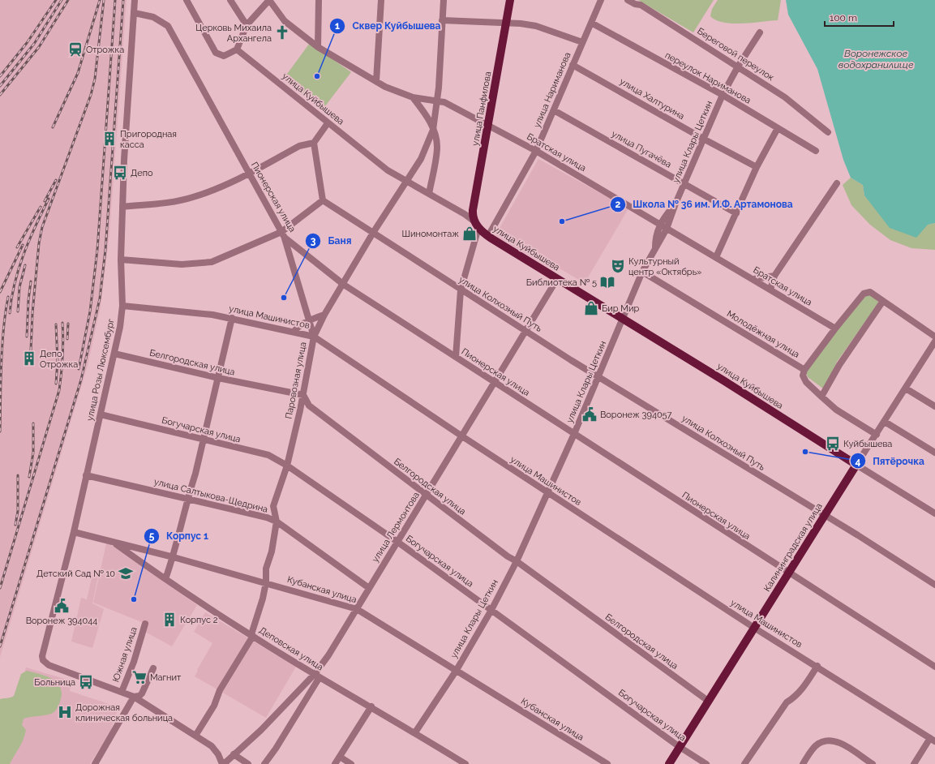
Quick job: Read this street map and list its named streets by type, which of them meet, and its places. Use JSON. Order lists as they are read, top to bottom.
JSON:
{
  "streets": {
    "main road": ["улица Куйбышева", "улица Панфилова", "Калининградская улица"],
    "street": [
      "Береговой переулок",
      "переулок Нариманова",
      "улица Нариманова",
      "улица Халтурина",
      "улица Клары Цеткин",
      "улица Пугачёва",
      "Братская улица",
      "Пионерская улица",
      "улица Колхозный Путь",
      "улица Машинистов",
      "Молодёжная улица",
      "Белгородская улица",
      "улица Розы Люксембург",
      "Паровозная улица",
      "Богучарская улица",
      "улица Салтыкова-Щедрина",
      "улица Лермонтова",
      "Кубанская улица",
      "Деповская улица",
      "Южная улица"
    ]
  },
  "crossings": [
    ["Береговой переулок", "улица Клары Цеткин"],
    ["переулок Нариманова", "улица Нариманова"],
    ["переулок Нариманова", "улица Клары Цеткин"],
    ["улица Нариманова", "улица Куйбышева"],
    ["улица Нариманова", "улица Халтурина"],
    ["улица Нариманова", "улица Пугачёва"],
    ["улица Нариманова", "Братская улица"],
    ["улица Куйбышева", "улица Панфилова"],
    ["улица Куйбышева", "улица Клары Цеткин"],
    ["улица Куйбышева", "Паровозная улица"],
    ["улица Куйбышева", "улица Лермонтова"],
    ["улица Куйбышева", "Калининградская улица"],
    ["улица Халтурина", "улица Клары Цеткин"],
    ["улица Панфилова", "Братская улица"],
    ["улица Панфилова", "Пионерская улица"],
    ["улица Панфилова", "улица Колхозный Путь"],
    ["улица Клары Цеткин", "улица Пугачёва"],
    ["улица Клары Цеткин", "Братская улица"],
    ["улица Клары Цеткин", "Пионерская улица"],
    ["улица Клары Цеткин", "улица Колхозный Путь"],
    ["улица Клары Цеткин", "улица Машинистов"],
    ["улица Клары Цеткин", "Молодёжная улица"],
    ["улица Клары Цеткин", "Белгородская улица"],
    ["улица Клары Цеткин", "Богучарская улица"],
    ["улица Клары Цеткин", "Кубанская улица"],
    ["улица Клары Цеткин", "Деповская улица"],
    ["Братская улица", "Паровозная улица"],
    ["Пионерская улица", "улица Розы Люксембург"],
    ["Пионерская улица", "Паровозная улица"],
    ["Пионерская улица", "улица Лермонтова"],
    ["Пионерская улица", "Калининградская улица"],
    ["улица Колхозный Путь", "Паровозная улица"],
    ["улица Колхозный Путь", "улица Лермонтова"],
    ["улица Колхозный Путь", "Калининградская улица"],
    ["улица Машинистов", "улица Розы Люксембург"],
    ["улица Машинистов", "Паровозная улица"],
    ["улица Машинистов", "улица Лермонтова"],
    ["улица Машинистов", "Калининградская улица"],
    ["Молодёжная улица", "Калининградская улица"],
    ["Белгородская улица", "улица Розы Люксембург"],
    ["Белгородская улица", "Паровозная улица"],
    ["Белгородская улица", "улица Лермонтова"],
    ["Белгородская улица", "Калининградская улица"],
    ["улица Розы Люксембург", "Богучарская улица"],
    ["улица Розы Люксембург", "улица Салтыкова-Щедрина"],
    ["улица Розы Люксембург", "Кубанская улица"],
    ["улица Розы Люксембург", "Южная улица"],
    ["Паровозная улица", "Богучарская улица"],
    ["Паровозная улица", "улица Салтыкова-Щедрина"],
    ["Паровозная улица", "Кубанская улица"],
    ["Паровозная улица", "Деповская улица"],
    ["Богучарская улица", "улица Лермонтова"],
    ["Богучарская улица", "Калининградская улица"],
    ["улица Салтыкова-Щедрина", "улица Лермонтова"],
    ["улица Лермонтова", "Кубанская улица"],
    ["улица Лермонтова", "Деповская улица"],
    ["Кубанская улица", "Деповская улица"]
  ],
  "water": ["Воронежское водохранилище"],
  "places": {
    "church": ["Церковь Михаила Архангела"],
    "station": ["Отрожка"],
    "other": [
      "Сквер Куйбышева",
      "Школа № 36 им. И.Ф. Артамонова",
      "Баня",
      "Пятёрочка",
      "Корпус 1"
    ],
    "building": ["Пригородная касса", "Депо Отрожка", "Корпус 2"],
    "bus stop": ["Депо", "Куйбышева", "Больница"],
    "shop": ["Шиномонтаж", "Бир Мир"],
    "theatre": ["Культурный центр «Октябрь»"],
    "library": ["Библиотека № 5"],
    "public building": ["Воронеж 394057", "Воронеж 394044"],
    "school or university": ["Детский Сад № 10"],
    "supermarket": ["Магнит"],
    "hospital": ["Дорожная клиническая больница"]
  },
  "scale_bar": "100 m"
}
